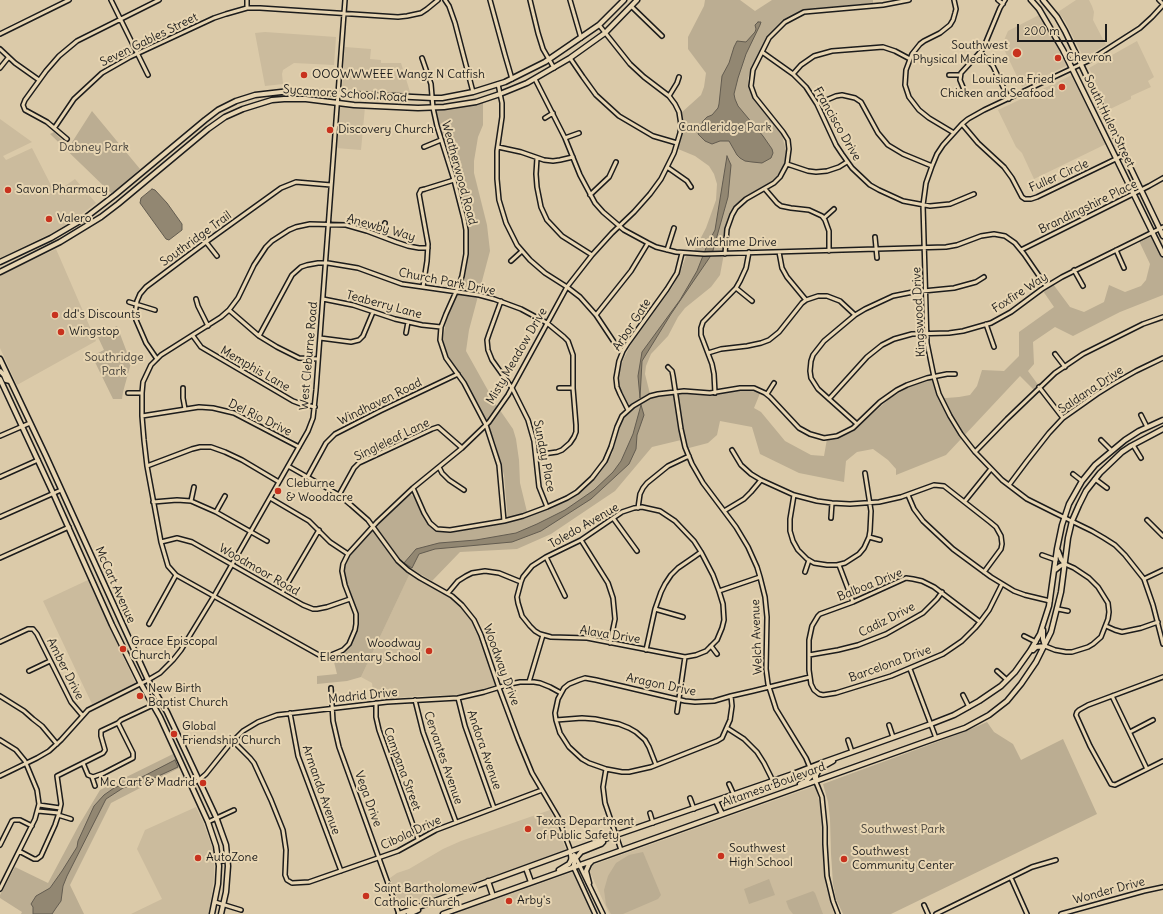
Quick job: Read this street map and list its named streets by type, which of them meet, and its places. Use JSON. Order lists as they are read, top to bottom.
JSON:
{
  "streets": {
    "main road": [
      "Sycamore School Road",
      "South Hulen Street",
      "McCart Avenue",
      "Altamesa Boulevard"
    ],
    "street": [
      "Seven Gables Street",
      "Francisco Drive",
      "Weatherwood Road",
      "Fuller Circle",
      "Brandingshire Place",
      "Anewby Way",
      "Southridge Trail",
      "Windchime Drive",
      "Church Park Drive",
      "Foxfire Way",
      "Teaberry Lane",
      "Kingswood Drive",
      "Arbor Gate",
      "West Cleburne Road",
      "Misty Meadow Drive",
      "Memphis Lane",
      "Saldana Drive",
      "Windhaven Road",
      "Del Rio Drive",
      "Singleleaf Lane",
      "Sunday Place",
      "Toledo Avenue",
      "Woodmoor Road",
      "Balboa Drive",
      "Cadiz Drive",
      "Alava Drive",
      "Welch Avenue",
      "Barcelona Drive",
      "Woodway Drive",
      "Amber Drive",
      "Aragon Drive",
      "Madrid Drive",
      "Andora Avenue",
      "Cervantes Avenue",
      "Campana Street",
      "Armando Avenue",
      "Vega Drive",
      "Cibola Drive",
      "Wonder Drive"
    ]
  },
  "crossings": [
    ["Seven Gables Street", "West Cleburne Road"],
    ["Sycamore School Road", "Weatherwood Road"],
    ["Sycamore School Road", "Windchime Drive"],
    ["Sycamore School Road", "West Cleburne Road"],
    ["Sycamore School Road", "Misty Meadow Drive"],
    ["South Hulen Street", "Fuller Circle"],
    ["South Hulen Street", "Brandingshire Place"],
    ["South Hulen Street", "Foxfire Way"],
    ["South Hulen Street", "Kingswood Drive"],
    ["Francisco Drive", "Kingswood Drive"],
    ["Weatherwood Road", "Church Park Drive"],
    ["Weatherwood Road", "Teaberry Lane"],
    ["Weatherwood Road", "Misty Meadow Drive"],
    ["Weatherwood Road", "Windhaven Road"],
    ["Fuller Circle", "Kingswood Drive"],
    ["Brandingshire Place", "Windchime Drive"],
    ["Anewby Way", "West Cleburne Road"],
    ["Southridge Trail", "West Cleburne Road"],
    ["Windchime Drive", "Foxfire Way"],
    ["Windchime Drive", "Kingswood Drive"],
    ["Windchime Drive", "Arbor Gate"],
    ["Windchime Drive", "Misty Meadow Drive"],
    ["Church Park Drive", "West Cleburne Road"],
    ["Church Park Drive", "Misty Meadow Drive"],
    ["Church Park Drive", "Sunday Place"],
    ["Foxfire Way", "Kingswood Drive"],
    ["Teaberry Lane", "West Cleburne Road"],
    ["Kingswood Drive", "Saldana Drive"],
    ["Kingswood Drive", "Altamesa Boulevard"],
    ["West Cleburne Road", "Misty Meadow Drive"],
    ["West Cleburne Road", "Memphis Lane"],
    ["West Cleburne Road", "Del Rio Drive"],
    ["West Cleburne Road", "Woodmoor Road"],
    ["West Cleburne Road", "McCart Avenue"],
    ["West Cleburne Road", "Woodway Drive"],
    ["West Cleburne Road", "Amber Drive"],
    ["Misty Meadow Drive", "Singleleaf Lane"],
    ["Misty Meadow Drive", "Sunday Place"],
    ["Misty Meadow Drive", "Woodmoor Road"],
    ["Misty Meadow Drive", "Woodway Drive"],
    ["Windhaven Road", "Woodway Drive"],
    ["Singleleaf Lane", "Woodway Drive"],
    ["Toledo Avenue", "Alava Drive"],
    ["McCart Avenue", "Madrid Drive"],
    ["Balboa Drive", "Cadiz Drive"],
    ["Balboa Drive", "Barcelona Drive"],
    ["Balboa Drive", "Aragon Drive"],
    ["Welch Avenue", "Aragon Drive"],
    ["Welch Avenue", "Altamesa Boulevard"],
    ["Barcelona Drive", "Aragon Drive"],
    ["Woodway Drive", "Madrid Drive"],
    ["Woodway Drive", "Altamesa Boulevard"],
    ["Woodway Drive", "Cibola Drive"],
    ["Aragon Drive", "Madrid Drive"],
    ["Madrid Drive", "Andora Avenue"],
    ["Madrid Drive", "Cervantes Avenue"],
    ["Madrid Drive", "Campana Street"],
    ["Madrid Drive", "Armando Avenue"],
    ["Madrid Drive", "Vega Drive"],
    ["Madrid Drive", "Cibola Drive"],
    ["Andora Avenue", "Cibola Drive"],
    ["Cervantes Avenue", "Cibola Drive"],
    ["Campana Street", "Cibola Drive"],
    ["Altamesa Boulevard", "Vega Drive"],
    ["Armando Avenue", "Cibola Drive"],
    ["Vega Drive", "Cibola Drive"]
  ],
  "parks": [
    "Candleridge Park",
    "Dabney Park",
    "Southridge Park",
    "Southwest Park"
  ],
  "places": [
    "Southwest Physical Medicine",
    "Chevron",
    "OOOWWWEEE Wangz N Catfish",
    "Louisiana Fried Chicken and Seafood",
    "Discovery Church",
    "Savon Pharmacy",
    "Valero",
    "dd's Discounts",
    "Wingstop",
    "Cleburne & Woodacre",
    "Grace Episcopal Church",
    "Woodway Elementary School",
    "New Birth Baptist Church",
    "Global Friendship Church",
    "Mc Cart & Madrid",
    "Texas Department of Public Safety",
    "Southwest High School",
    "AutoZone",
    "Southwest Community Center",
    "Saint Bartholomew Catholic Church",
    "Arby's"
  ],
  "scale_bar": "200 m"
}
